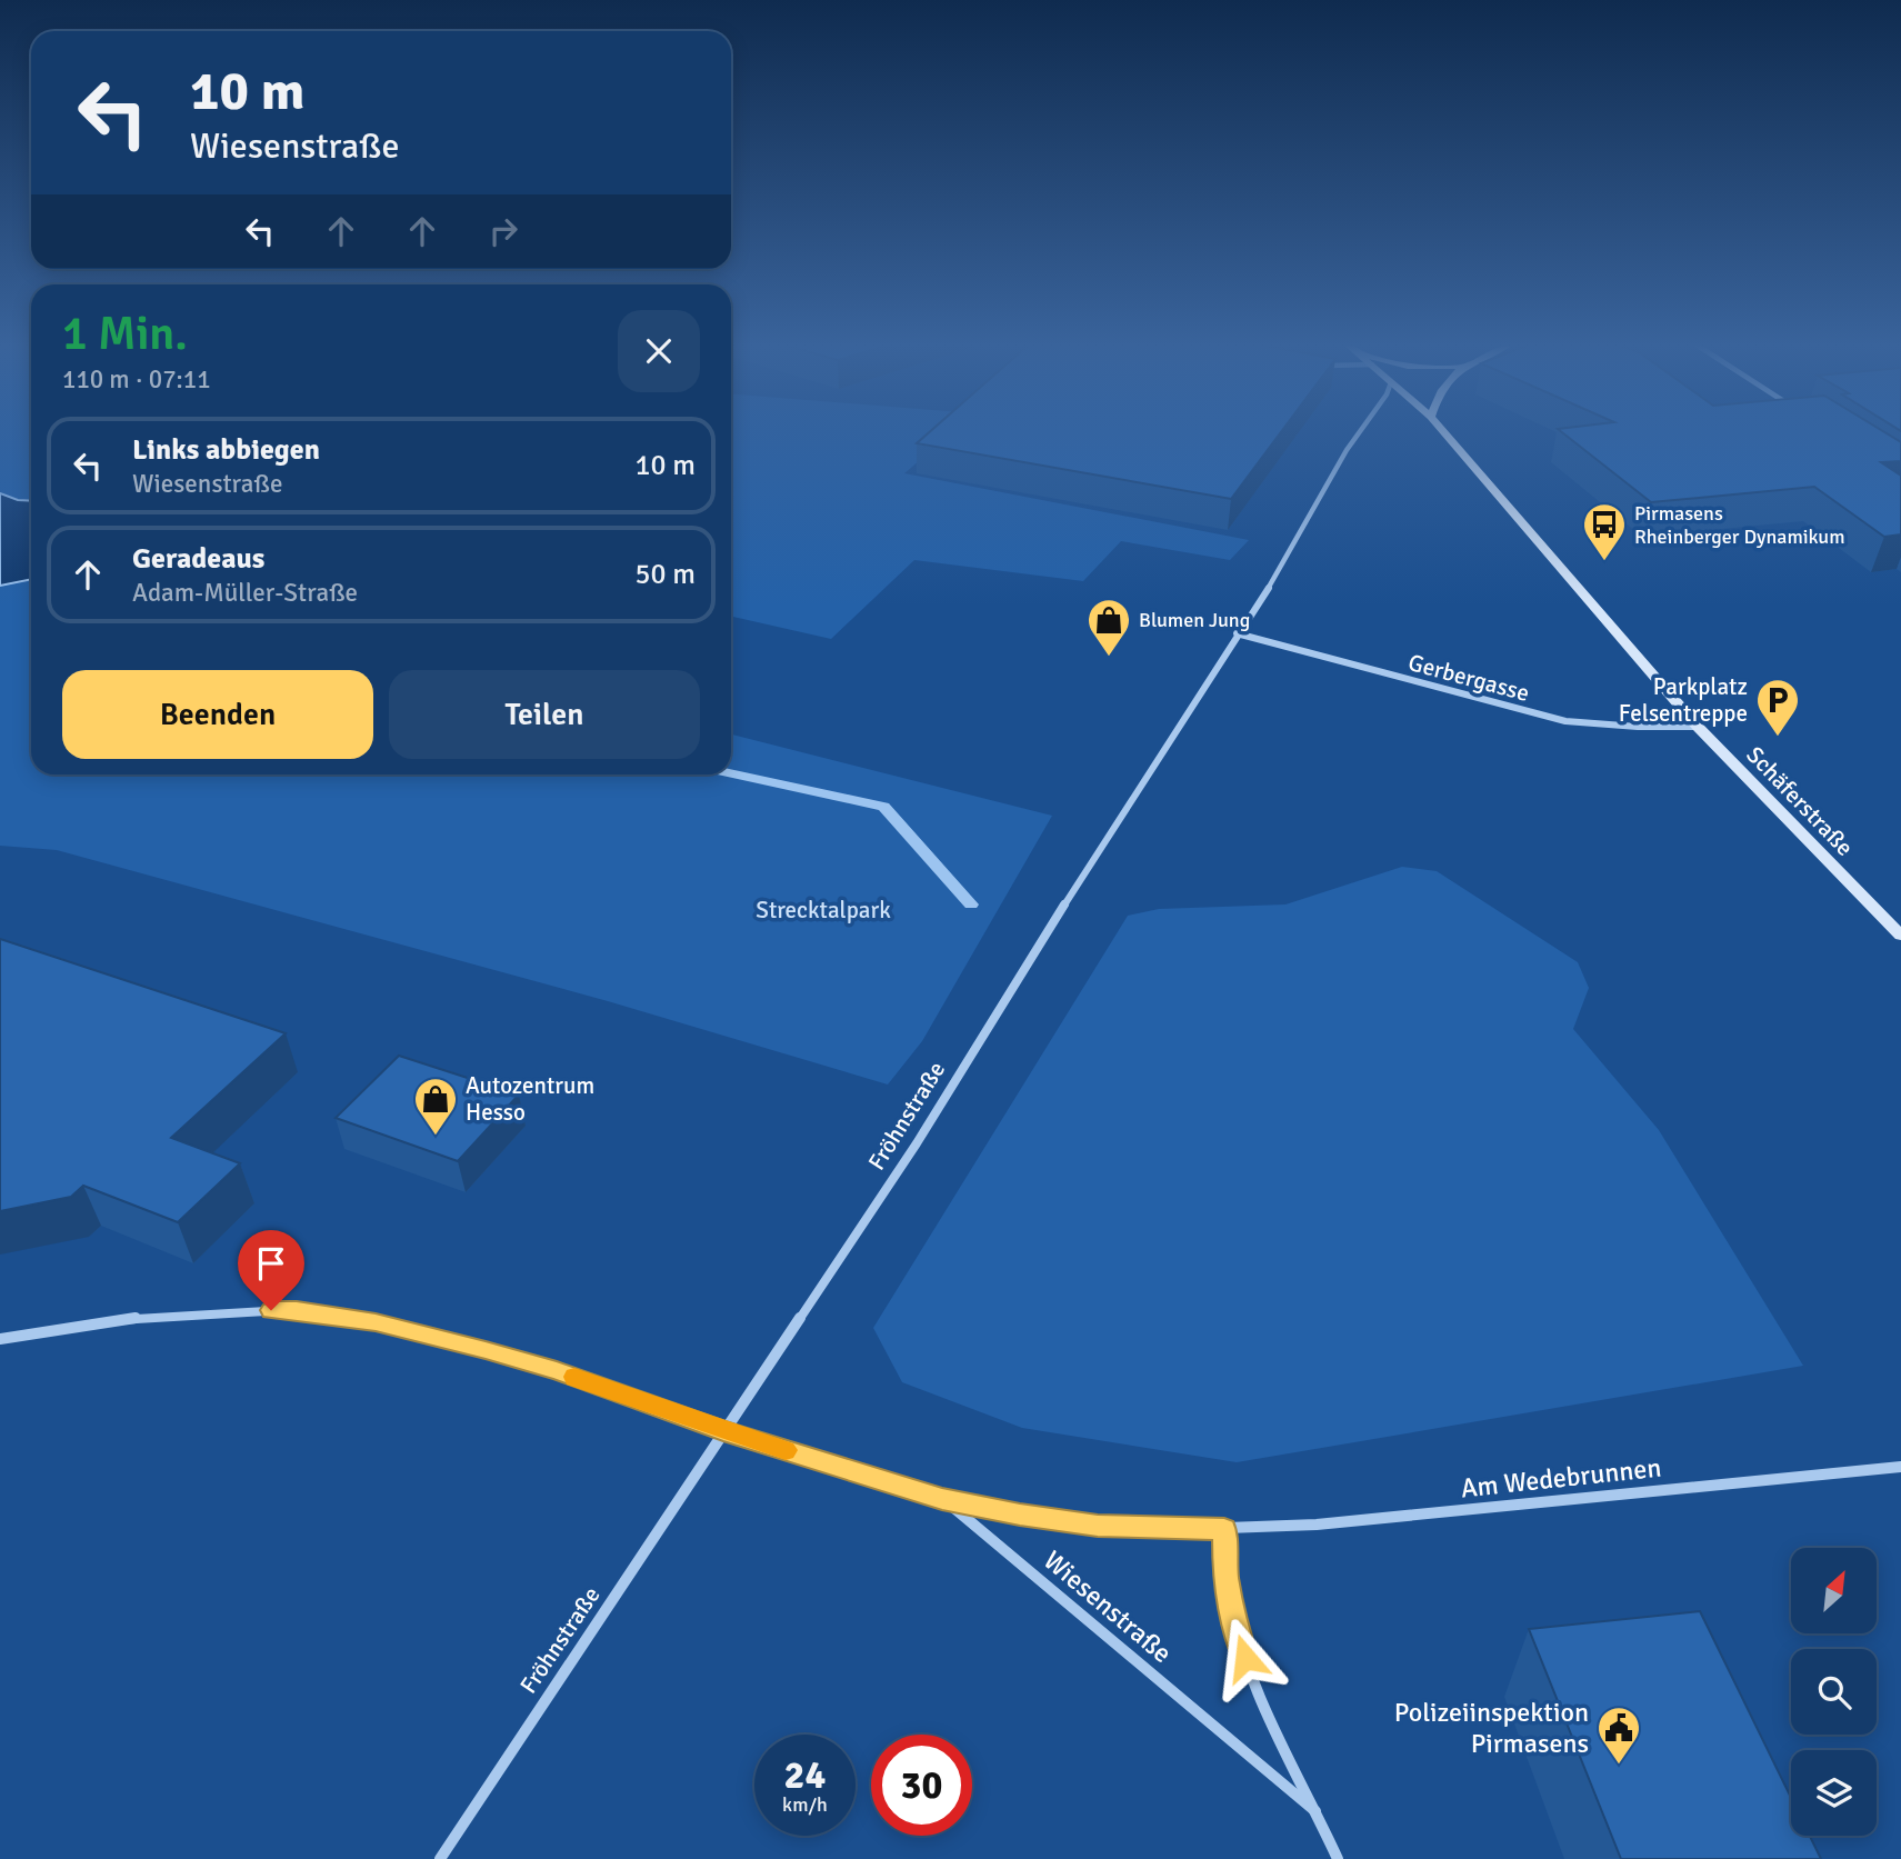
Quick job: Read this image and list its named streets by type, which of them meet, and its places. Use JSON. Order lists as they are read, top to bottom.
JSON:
{
  "streets": {
    "main road": ["Schäferstraße"],
    "street": [
      "Gerbergasse",
      "Fröhnstraße",
      "Am Wedebrunnen",
      "Wiesenstraße"
    ]
  },
  "crossings": [
    ["Gerbergasse", "Schäferstraße"],
    ["Gerbergasse", "Fröhnstraße"],
    ["Fröhnstraße", "Wiesenstraße"],
    ["Am Wedebrunnen", "Wiesenstraße"]
  ],
  "parks": ["Strecktalpark"],
  "places": {
    "bus stop": ["Pirmasens Rheinberger Dynamikum"],
    "shop": ["Blumen Jung", "Autozentrum Hesso"],
    "parking": ["Parkplatz Felsentreppe"],
    "public building": ["Polizeiinspektion Pirmasens"]
  },
  "north": "top right",
  "page": {
    "turn": ["10 m", "Wiesenstraße"],
    "heading": ["1 Min.", "110 m · 07:11"],
    "list": [
      {
        "name": "Links abbiegen",
        "note": "Wiesenstraße",
        "value": "10 m"
      },
      {
        "name": "Geradeaus",
        "note": "Adam-Müller-Straße",
        "value": "50 m"
      }
    ],
    "buttons": ["Beenden", "Teilen"],
    "speed": "24 km/h",
    "limit": "30"
  }
}
